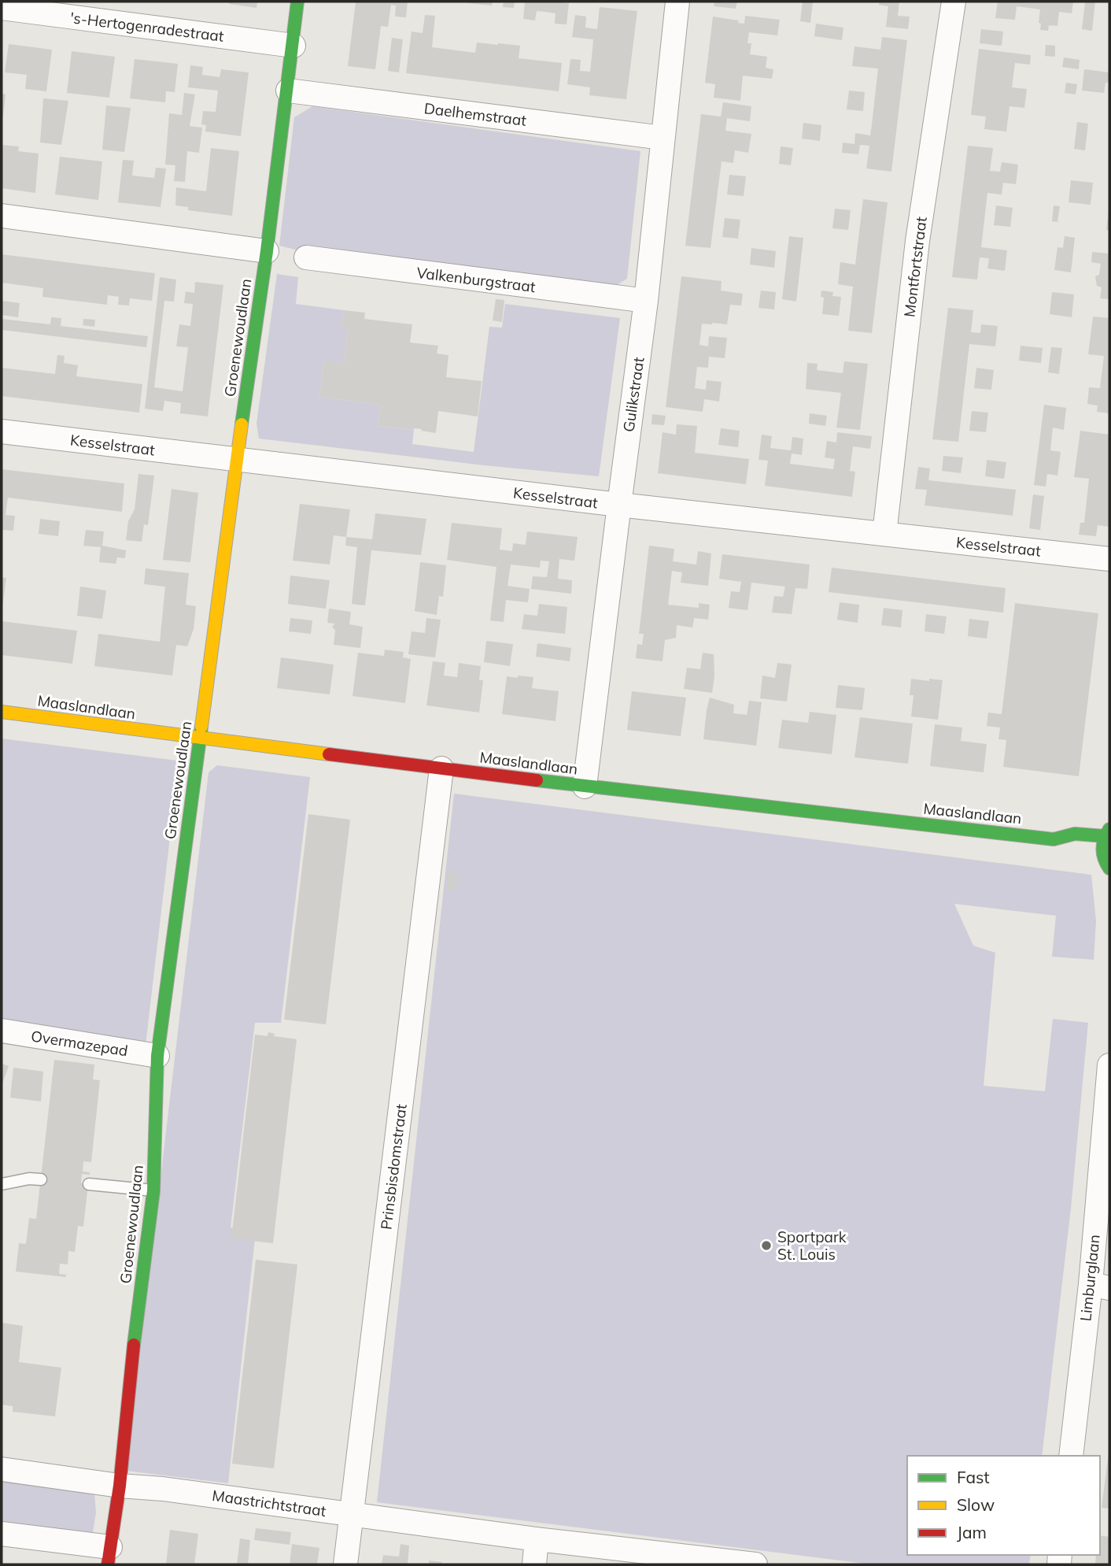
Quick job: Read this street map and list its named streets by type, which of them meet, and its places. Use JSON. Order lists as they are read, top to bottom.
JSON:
{
  "streets": {
    "street": [
      "'s-Hertogenradestraat",
      "Daelhemstraat",
      "Montfortstraat",
      "Valkenburgstraat",
      "Groenewoudlaan",
      "Gulikstraat",
      "Kesselstraat",
      "Maaslandlaan",
      "Overmazepad",
      "Prinsbisdomstraat",
      "Limburglaan",
      "Maastrichtstraat"
    ]
  },
  "crossings": [
    ["'s-Hertogenradestraat", "Groenewoudlaan"],
    ["Daelhemstraat", "Groenewoudlaan"],
    ["Daelhemstraat", "Gulikstraat"],
    ["Montfortstraat", "Kesselstraat"],
    ["Valkenburgstraat", "Gulikstraat"],
    ["Groenewoudlaan", "Kesselstraat"],
    ["Groenewoudlaan", "Maaslandlaan"],
    ["Groenewoudlaan", "Overmazepad"],
    ["Groenewoudlaan", "Maastrichtstraat"],
    ["Gulikstraat", "Kesselstraat"],
    ["Gulikstraat", "Maaslandlaan"],
    ["Maaslandlaan", "Prinsbisdomstraat"],
    ["Prinsbisdomstraat", "Maastrichtstraat"]
  ],
  "places": ["Sportpark St. Louis"],
  "legend": ["Fast", "Slow", "Jam"]
}
